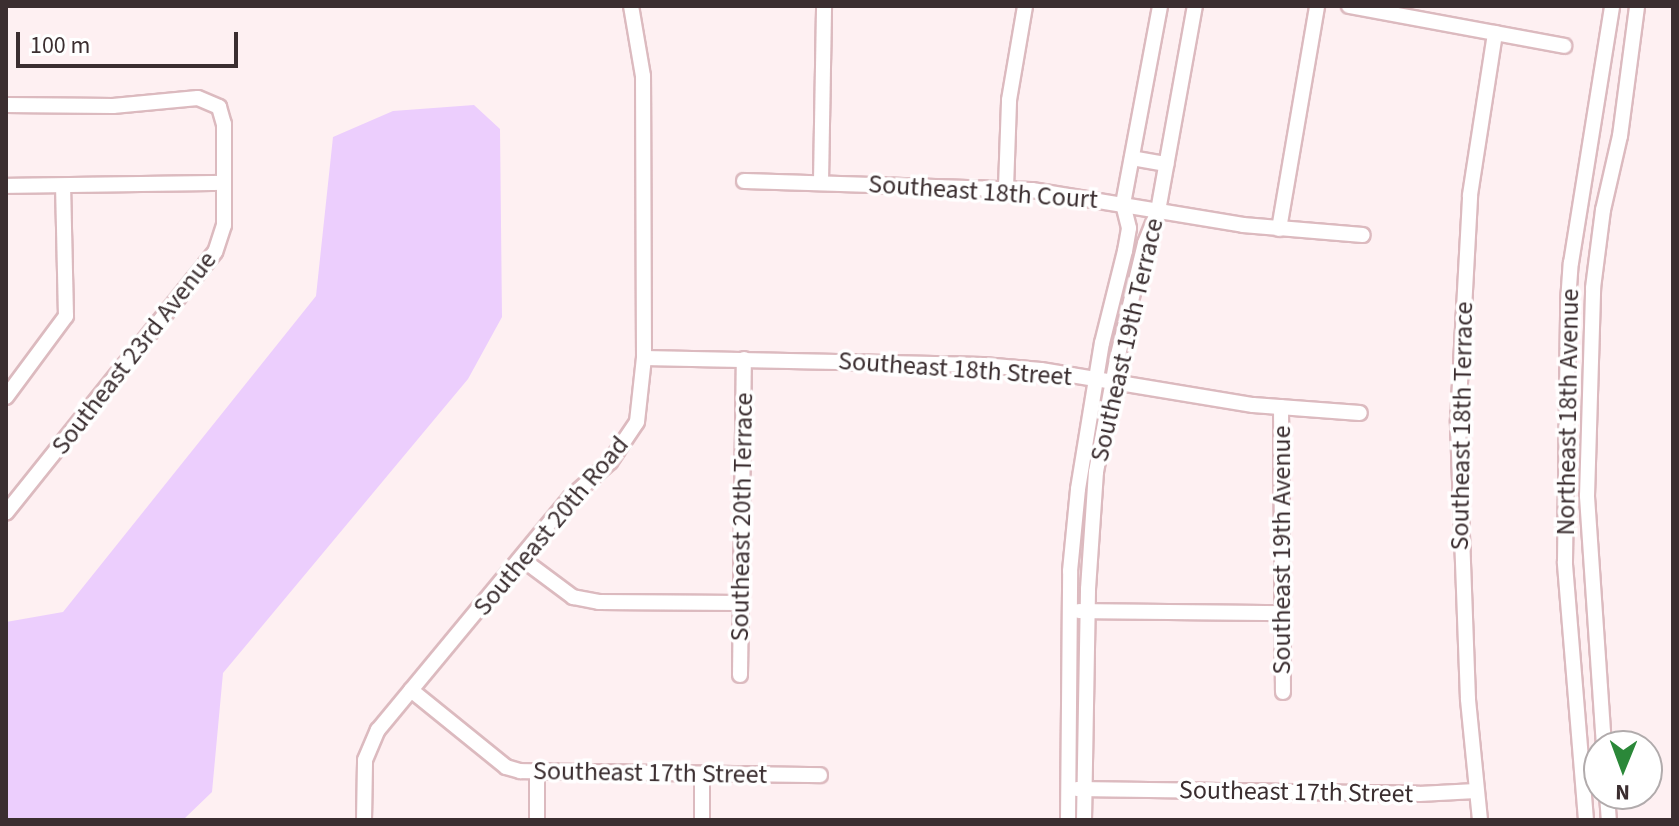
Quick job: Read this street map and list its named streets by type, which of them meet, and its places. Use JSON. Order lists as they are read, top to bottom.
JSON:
{
  "streets": {
    "street": [
      "Southeast 18th Court",
      "Southeast 19th Terrace",
      "Southeast 23rd Avenue",
      "Southeast 18th Street",
      "Northeast 18th Avenue",
      "Southeast 18th Terrace",
      "Southeast 20th Terrace",
      "Southeast 20th Road",
      "Southeast 19th Avenue",
      "Southeast 17th Street"
    ]
  },
  "crossings": [
    ["Southeast 18th Court", "Southeast 19th Terrace"],
    ["Southeast 19th Terrace", "Southeast 18th Street"],
    ["Southeast 19th Terrace", "Southeast 17th Street"],
    ["Southeast 18th Street", "Southeast 20th Terrace"],
    ["Southeast 18th Street", "Southeast 20th Road"],
    ["Southeast 18th Street", "Southeast 19th Avenue"],
    ["Southeast 18th Terrace", "Southeast 17th Street"],
    ["Southeast 20th Road", "Southeast 17th Street"]
  ],
  "scale_bar": "100 m",
  "north": "bottom"
}
